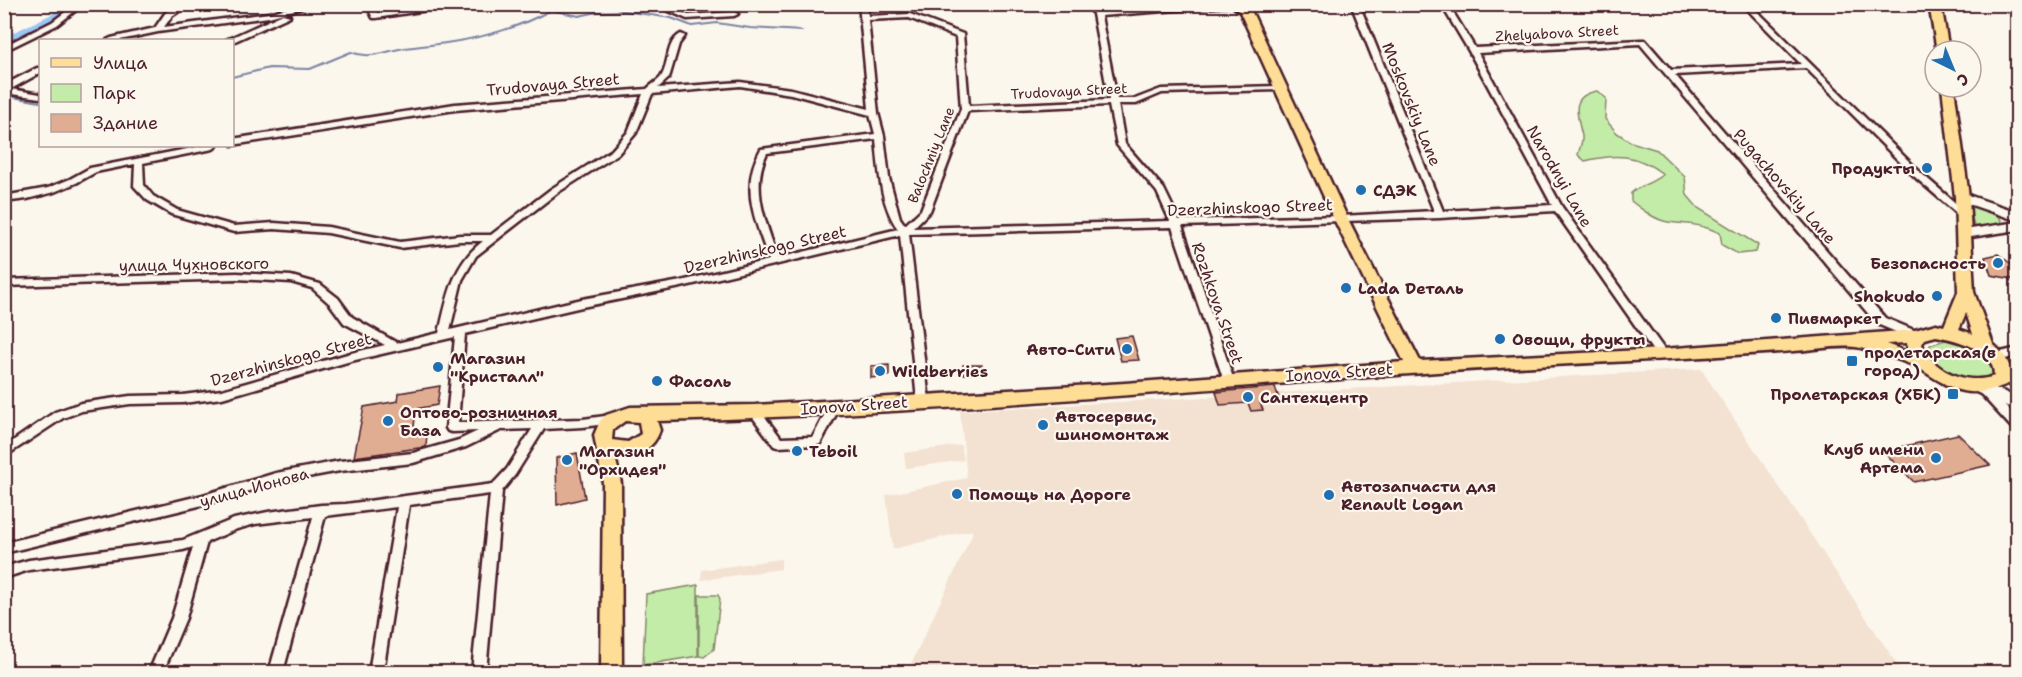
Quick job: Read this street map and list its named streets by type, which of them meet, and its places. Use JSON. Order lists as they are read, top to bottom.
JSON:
{
  "streets": {
    "main road": ["Ionova Street"],
    "street": [
      "Zhelyabova Street",
      "Trudovaya Street",
      "Moskovskiy Lane",
      "Balochniy Lane",
      "Narodnyi Lane",
      "Pugachovskiy Lane",
      "Dzerzhinskogo Street",
      "улица Чухновского",
      "Rozhkova Street",
      "улица Ионова"
    ]
  },
  "crossings": [
    ["Zhelyabova Street", "Narodnyi Lane"],
    ["Zhelyabova Street", "Pugachovskiy Lane"],
    ["Trudovaya Street", "Balochniy Lane"],
    ["Trudovaya Street", "Rozhkova Street"],
    ["Moskovskiy Lane", "Dzerzhinskogo Street"],
    ["Balochniy Lane", "Dzerzhinskogo Street"],
    ["Narodnyi Lane", "Dzerzhinskogo Street"],
    ["Narodnyi Lane", "Ionova Street"],
    ["Dzerzhinskogo Street", "улица Чухновского"],
    ["Dzerzhinskogo Street", "Rozhkova Street"],
    ["Dzerzhinskogo Street", "улица Ионова"],
    ["Rozhkova Street", "Ionova Street"]
  ],
  "places": {
    "other": [
      "Продукты",
      "СДЭК",
      "Безопасность",
      "Lada Dеталь",
      "Shokudo",
      "Пивмаркет",
      "Овощи, фрукты",
      "Авто-Сити",
      "Магазин \"Кристалл\"",
      "Wildberries",
      "Фасоль",
      "Сантехцентр",
      "Оптово-розничная База",
      "Автосервис, шиномонтаж",
      "Teboil",
      "Клуб имени Артема",
      "Магазин \"Орхидея\"",
      "Помощь на Дороге",
      "Автозапчасти для Renault Logan"
    ],
    "transit": ["пролетарская(в город)", "Пролетарская (ХБК)"]
  },
  "legend": ["Улица", "Парк", "Здание"],
  "north": "bottom right"
}
